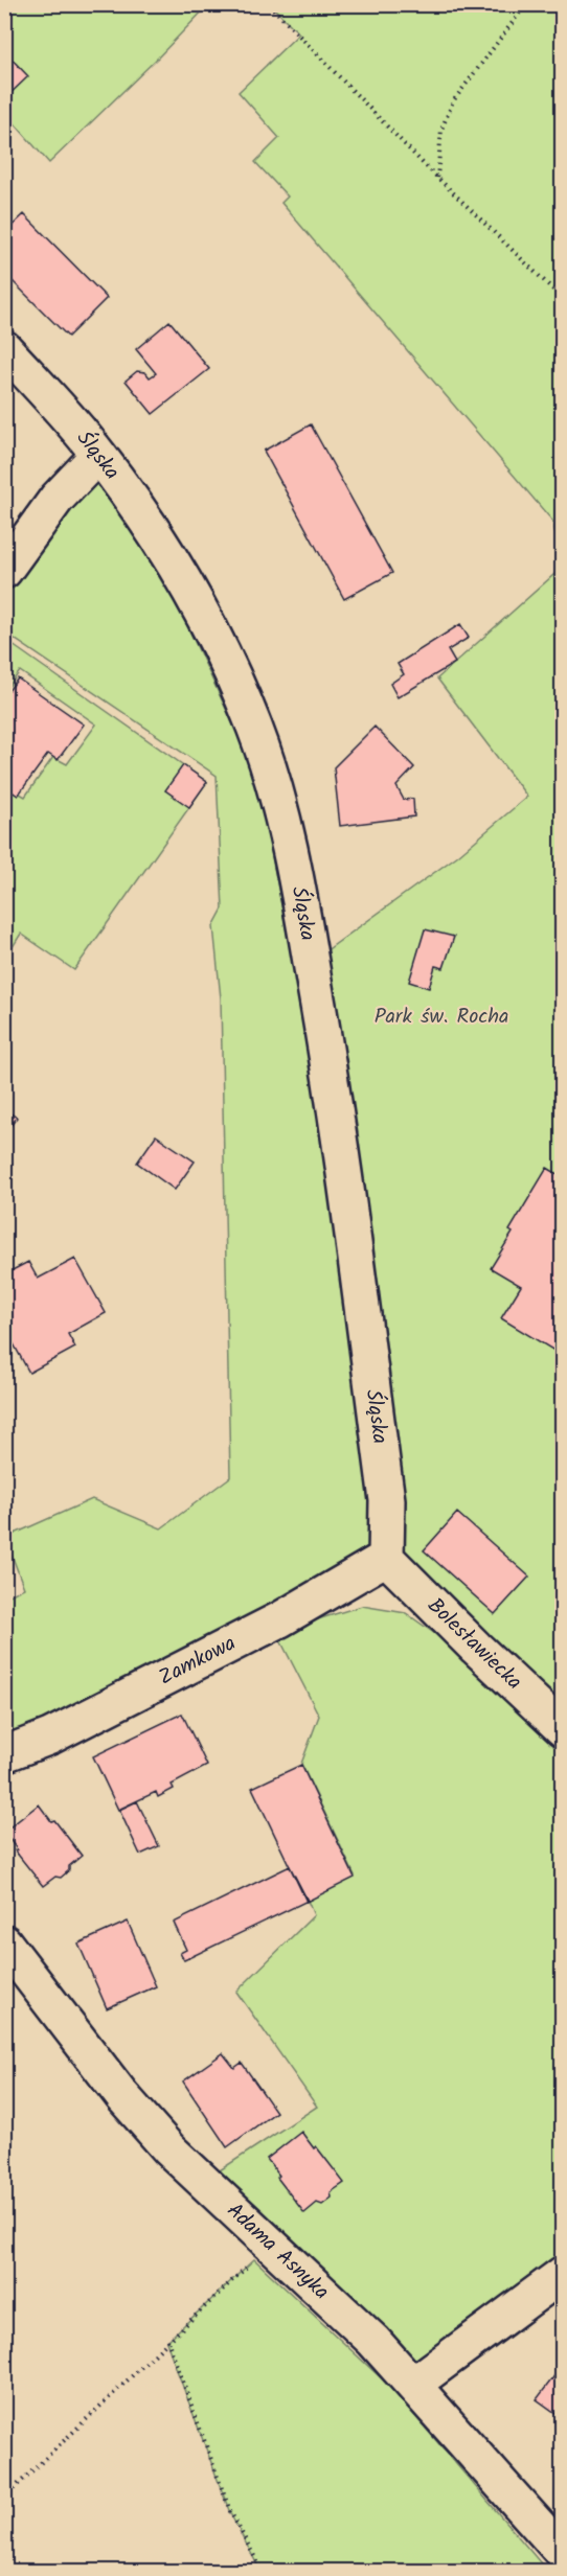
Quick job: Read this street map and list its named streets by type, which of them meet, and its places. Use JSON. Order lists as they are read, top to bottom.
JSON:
{
  "streets": {
    "street": [
      "Śląska",
      "Bolesławiecka",
      "Zamkowa",
      "Adama Asnyka"
    ]
  },
  "crossings": [
    ["Śląska", "Bolesławiecka"],
    ["Śląska", "Zamkowa"],
    ["Bolesławiecka", "Zamkowa"]
  ],
  "parks": ["Park św. Rocha"]
}
